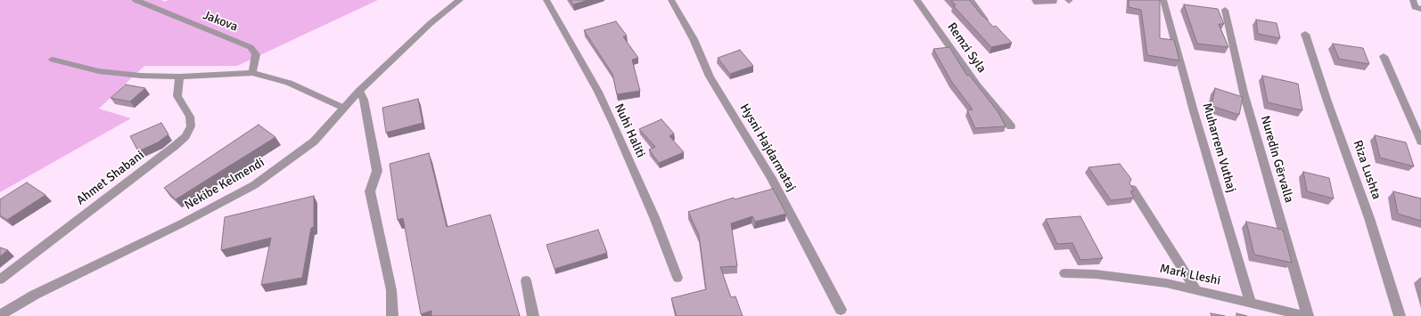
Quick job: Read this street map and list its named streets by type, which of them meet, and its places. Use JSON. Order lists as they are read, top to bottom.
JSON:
{
  "streets": {
    "street": [
      "Jakova",
      "Remzi Syla",
      "Nuhi Haliti",
      "Hysni Hajdarmataj",
      "Muharrem Vuthaj",
      "Nuredin Gërvalla",
      "Riza Lushta",
      "Ahmet Shabani",
      "Nekibe Kelmendi",
      "Mark Lleshi"
    ]
  },
  "crossings": [
    ["Muharrem Vuthaj", "Mark Lleshi"],
    ["Nuredin Gërvalla", "Mark Lleshi"]
  ]
}
